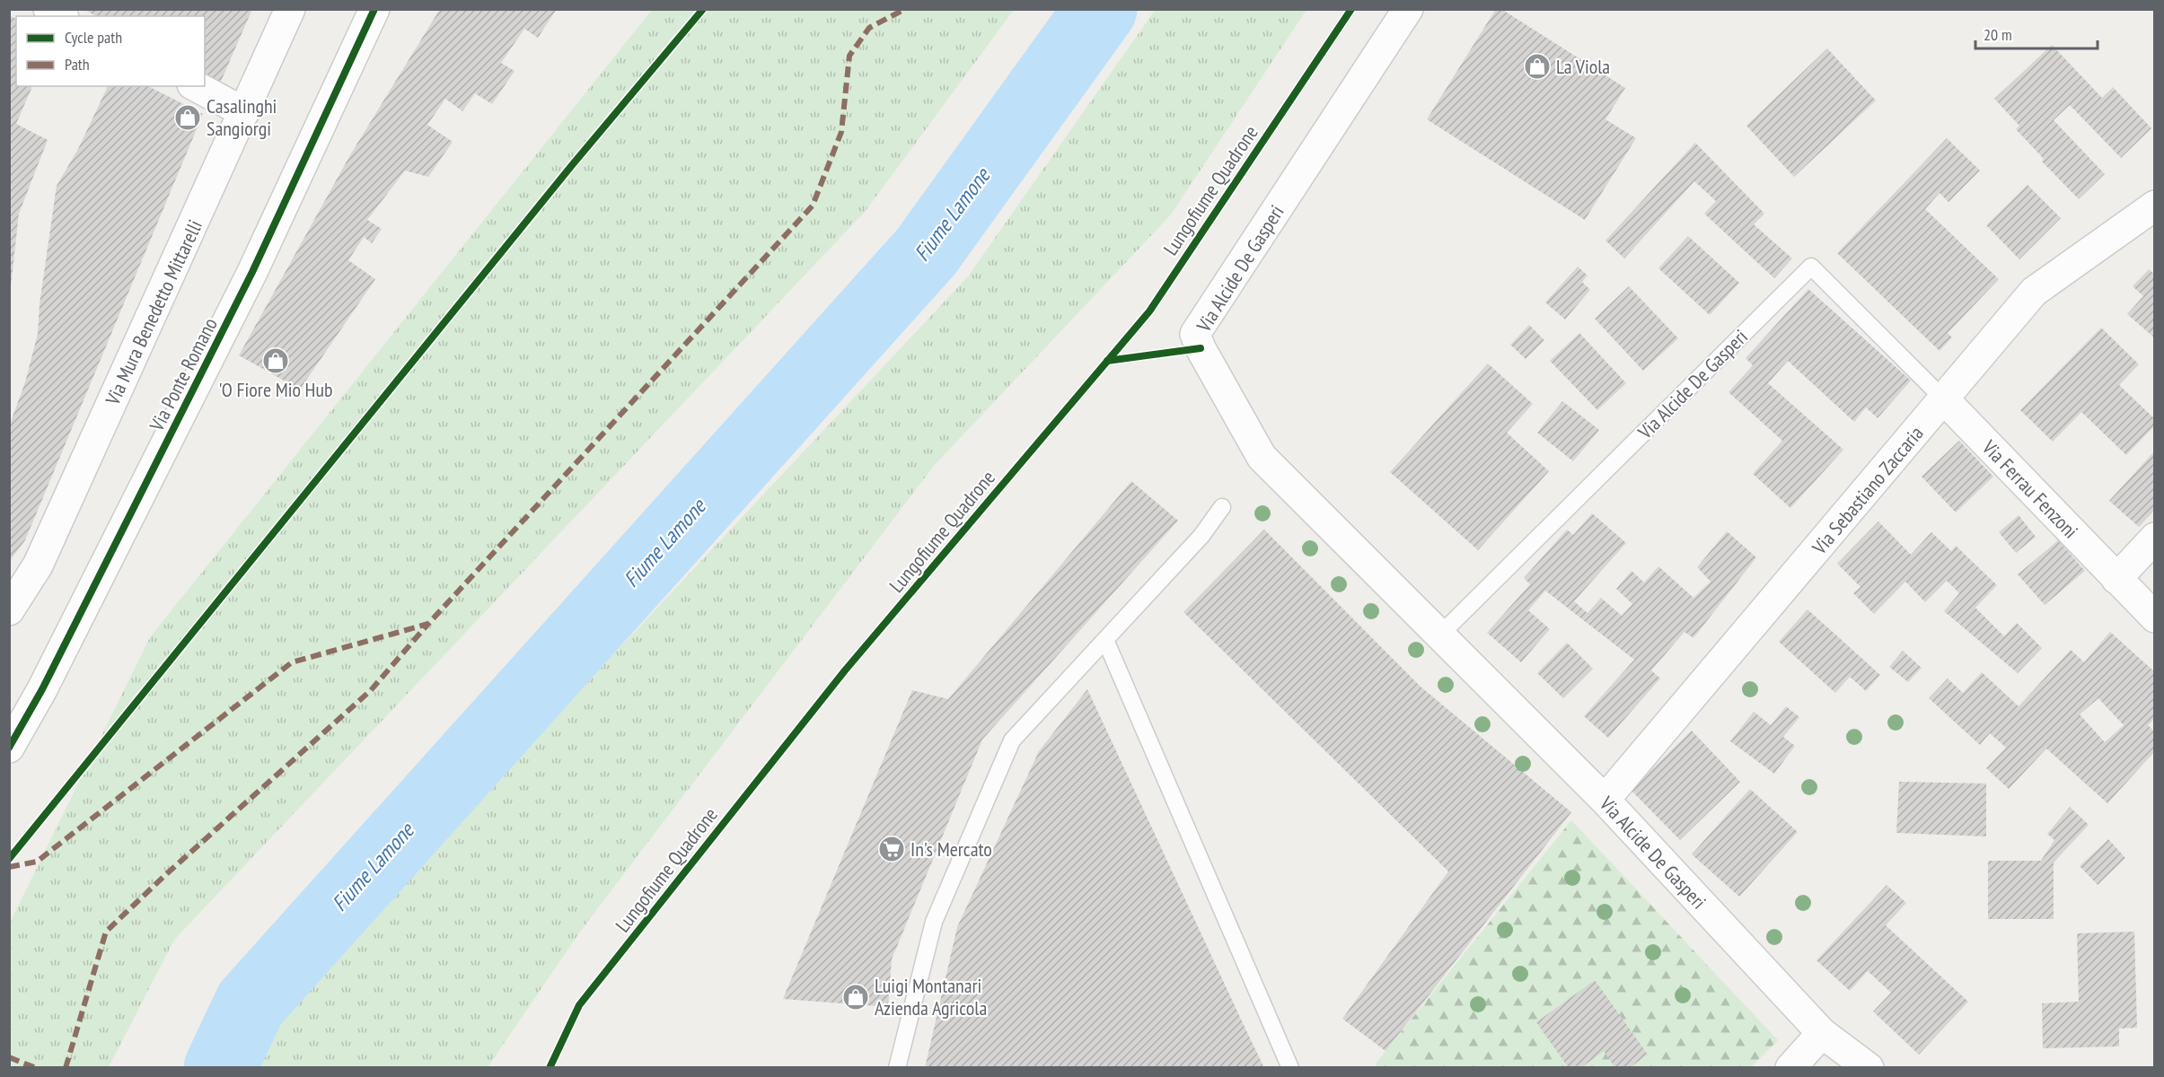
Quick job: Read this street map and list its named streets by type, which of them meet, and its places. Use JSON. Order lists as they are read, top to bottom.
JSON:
{
  "streets": {
    "street": [
      "Via Alcide De Gasperi",
      "Via Mura Benedetto Mittarelli",
      "Via Ponte Romano",
      "Via Ferrau Fenzoni",
      "Via Sebastiano Zaccaria"
    ],
    "cycle path": ["Lungofiume Quadrone"]
  },
  "crossings": [
    ["Via Alcide De Gasperi", "Via Ferrau Fenzoni"],
    ["Via Alcide De Gasperi", "Via Sebastiano Zaccaria"],
    ["Via Ferrau Fenzoni", "Via Sebastiano Zaccaria"]
  ],
  "water": ["Fiume Lamone"],
  "places": {
    "shop": [
      "La Viola",
      "Casalinghi Sangiorgi",
      "'O Fiore Mio Hub",
      "Luigi Montanari Azienda Agricola"
    ],
    "supermarket": ["In's Mercato"]
  },
  "legend": ["Cycle path", "Path"],
  "scale_bar": "20 m"
}
